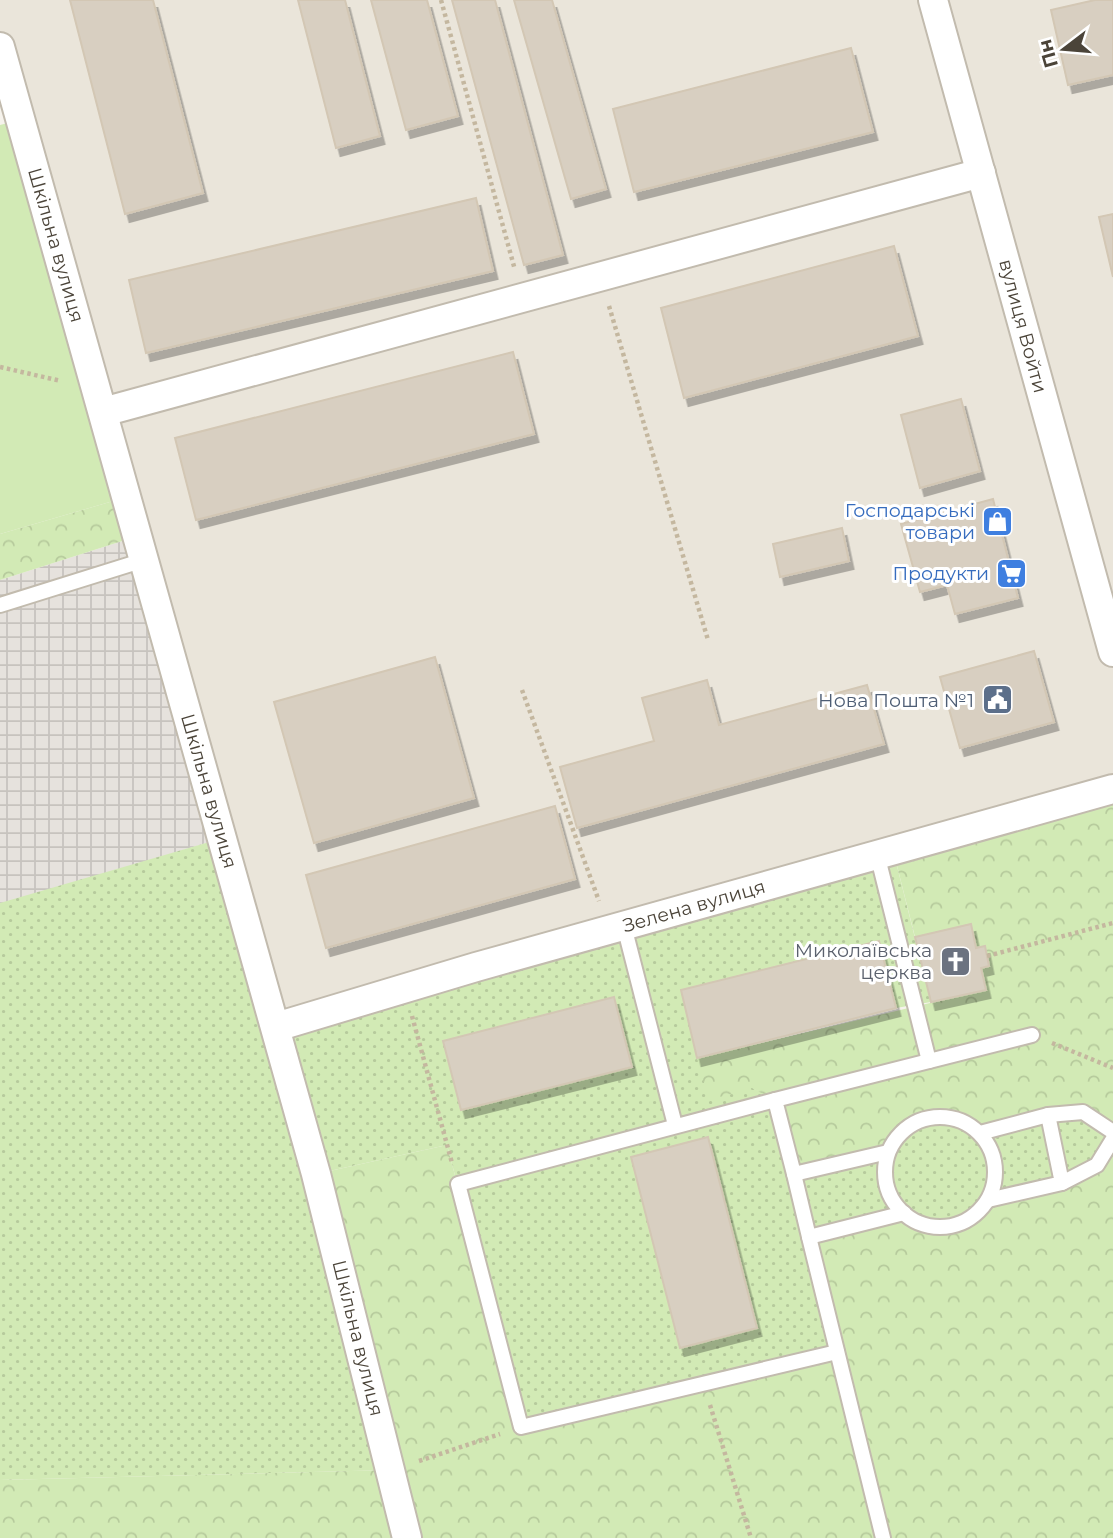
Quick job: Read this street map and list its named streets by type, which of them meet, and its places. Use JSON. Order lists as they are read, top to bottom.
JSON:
{
  "streets": {
    "street": ["Шкільна вулиця", "вулиця Войти", "Зелена вулиця"]
  },
  "crossings": [
    ["Шкільна вулиця", "Зелена вулиця"]
  ],
  "places": {
    "shop": ["Господарські товари"],
    "supermarket": ["Продукти"],
    "public building": ["Нова Пошта №1"],
    "church": ["Миколаївська церква"]
  },
  "north": "left"
}
